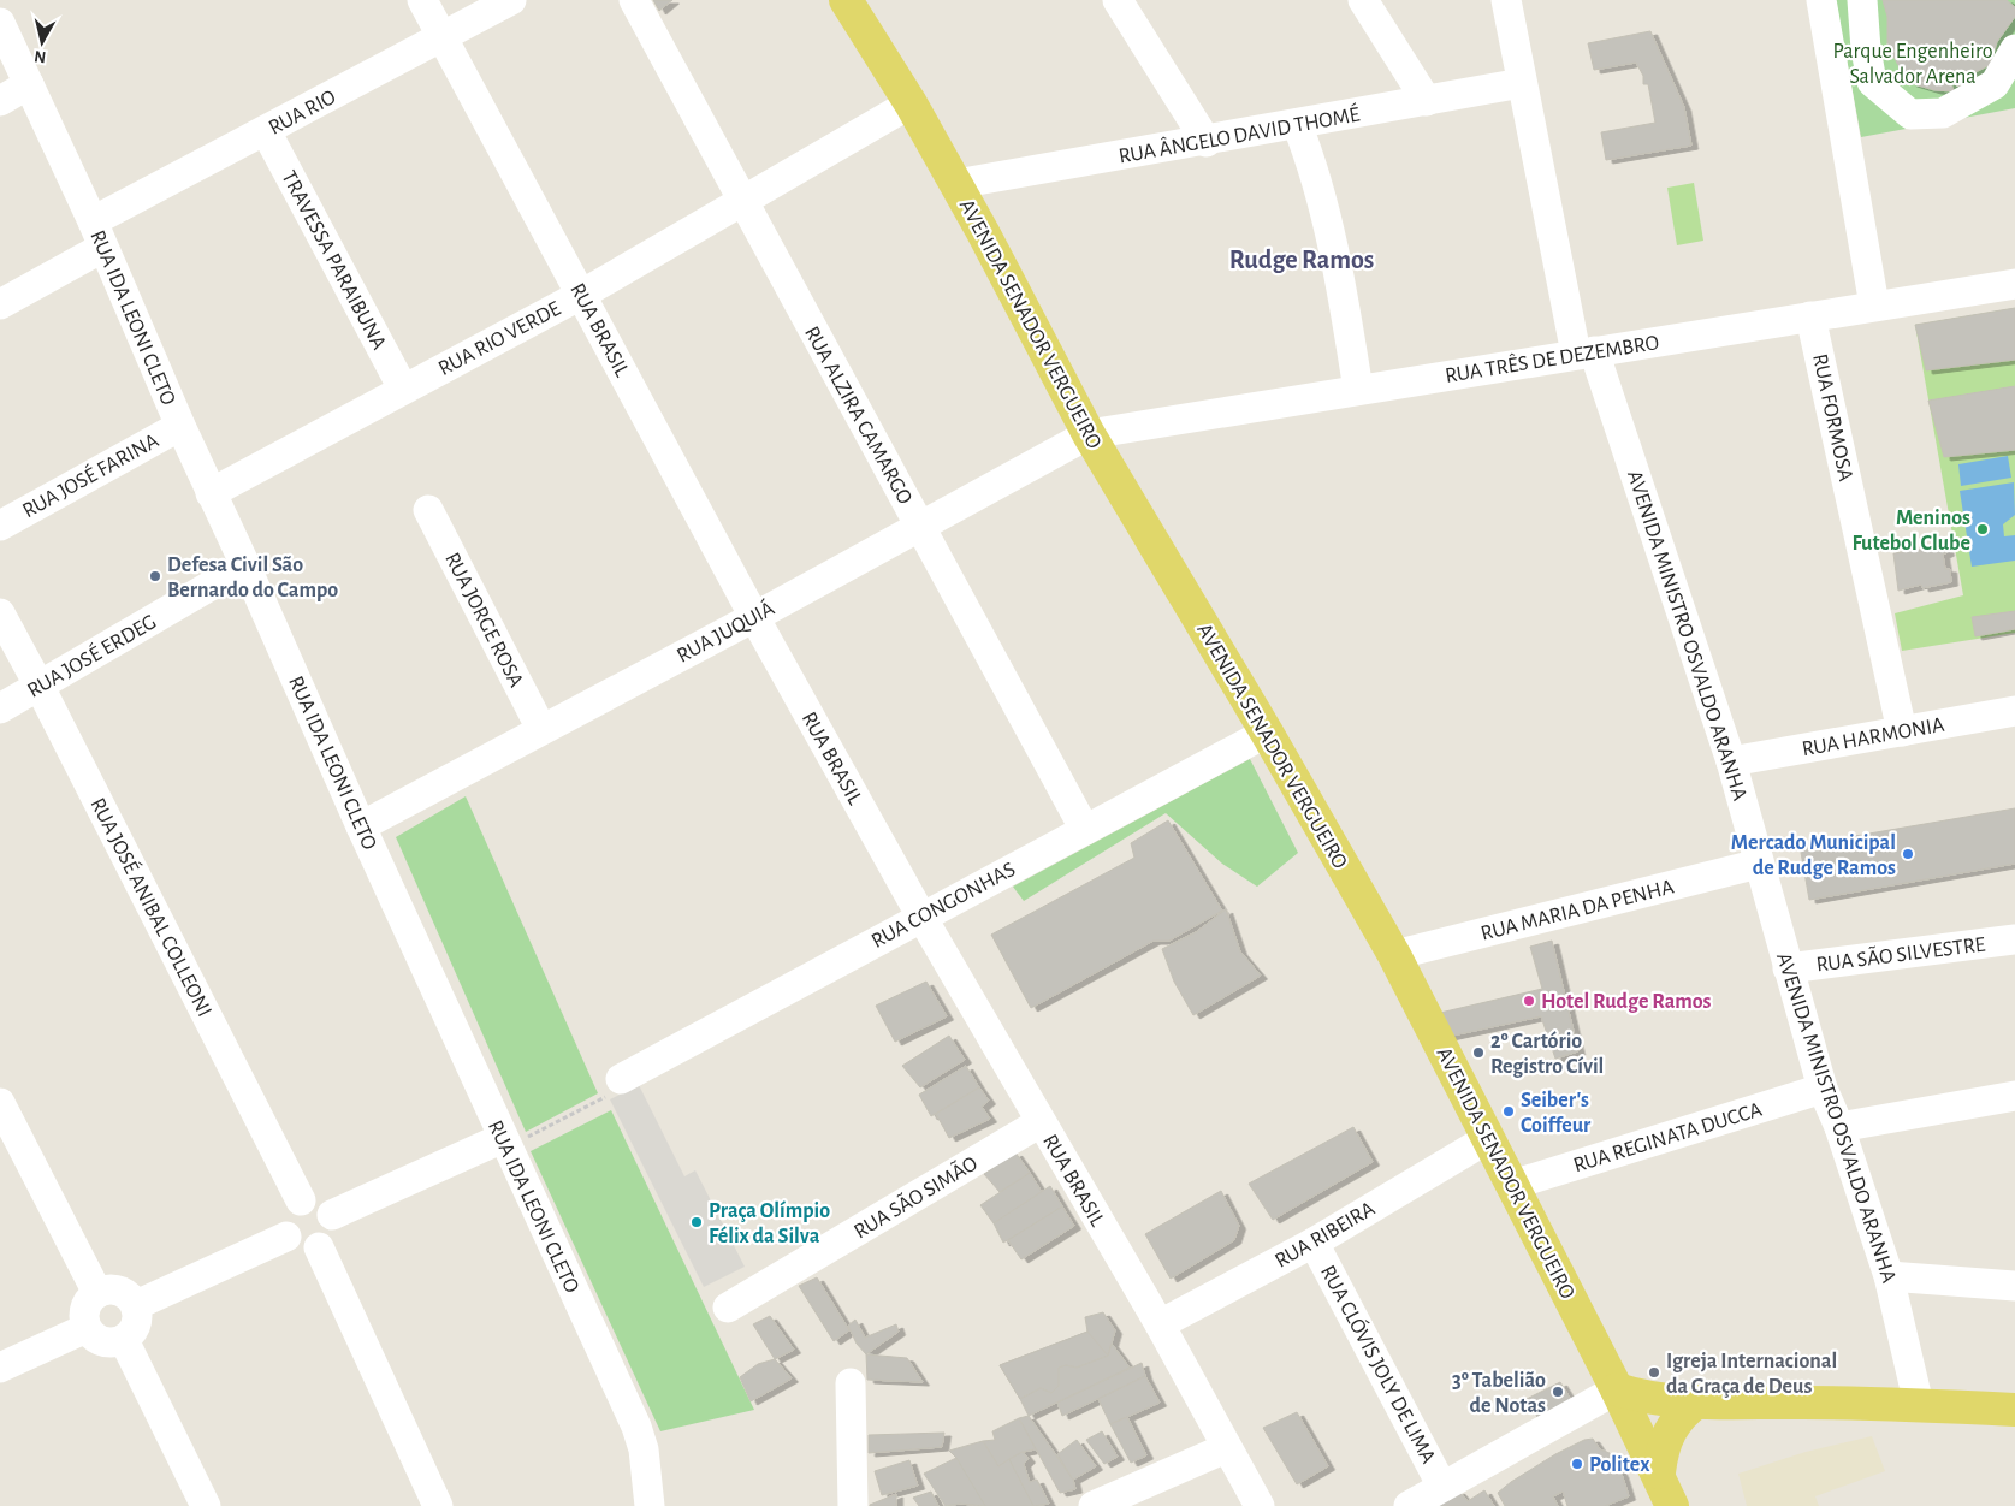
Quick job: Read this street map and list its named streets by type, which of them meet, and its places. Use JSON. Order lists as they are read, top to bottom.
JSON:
{
  "streets": {
    "main road": ["AVENIDA SENADOR VERGUEIRO"],
    "street": [
      "RUA RIO",
      "RUA ÂNGELO DAVID THOMÉ",
      "TRAVESSA PARAIBUNA",
      "RUA IDA LEONI CLETO",
      "RUA BRASIL",
      "RUA RIO VERDE",
      "RUA TRÊS DE DEZEMBRO",
      "RUA ALZIRA CAMARGO",
      "RUA FORMOSA",
      "RUA JOSÉ FARINA",
      "RUA JORGE ROSA",
      "RUA JUQUIÁ",
      "AVENIDA MINISTRO OSVALDO ARANHA",
      "RUA JOSÉ ERDEG",
      "RUA HARMONIA",
      "RUA CONGONHAS",
      "RUA JOSÉ ANIBAL COLLEONI",
      "RUA MARIA DA PENHA",
      "RUA SÃO SILVESTRE",
      "RUA REGINATA DUCCA",
      "RUA SÃO SIMÃO",
      "RUA RIBEIRA",
      "RUA CLÓVIS JOLY DE LIMA"
    ]
  },
  "crossings": [
    ["RUA RIO", "TRAVESSA PARAIBUNA"],
    ["RUA RIO", "RUA IDA LEONI CLETO"],
    ["RUA RIO", "RUA BRASIL"],
    ["RUA ÂNGELO DAVID THOMÉ", "AVENIDA SENADOR VERGUEIRO"],
    ["RUA ÂNGELO DAVID THOMÉ", "AVENIDA MINISTRO OSVALDO ARANHA"],
    ["TRAVESSA PARAIBUNA", "RUA RIO VERDE"],
    ["RUA IDA LEONI CLETO", "RUA RIO VERDE"],
    ["RUA IDA LEONI CLETO", "RUA JOSÉ FARINA"],
    ["RUA IDA LEONI CLETO", "RUA JUQUIÁ"],
    ["RUA IDA LEONI CLETO", "RUA JOSÉ ERDEG"],
    ["AVENIDA SENADOR VERGUEIRO", "RUA RIO VERDE"],
    ["AVENIDA SENADOR VERGUEIRO", "RUA TRÊS DE DEZEMBRO"],
    ["AVENIDA SENADOR VERGUEIRO", "RUA JUQUIÁ"],
    ["AVENIDA SENADOR VERGUEIRO", "RUA CONGONHAS"],
    ["AVENIDA SENADOR VERGUEIRO", "RUA MARIA DA PENHA"],
    ["AVENIDA SENADOR VERGUEIRO", "RUA REGINATA DUCCA"],
    ["AVENIDA SENADOR VERGUEIRO", "RUA RIBEIRA"],
    ["RUA BRASIL", "RUA RIO VERDE"],
    ["RUA BRASIL", "RUA JUQUIÁ"],
    ["RUA BRASIL", "RUA CONGONHAS"],
    ["RUA BRASIL", "RUA SÃO SIMÃO"],
    ["RUA BRASIL", "RUA RIBEIRA"],
    ["RUA RIO VERDE", "RUA ALZIRA CAMARGO"],
    ["RUA TRÊS DE DEZEMBRO", "RUA FORMOSA"],
    ["RUA TRÊS DE DEZEMBRO", "RUA JUQUIÁ"],
    ["RUA TRÊS DE DEZEMBRO", "AVENIDA MINISTRO OSVALDO ARANHA"],
    ["RUA ALZIRA CAMARGO", "RUA JUQUIÁ"],
    ["RUA ALZIRA CAMARGO", "RUA CONGONHAS"],
    ["RUA FORMOSA", "RUA HARMONIA"],
    ["RUA JORGE ROSA", "RUA JUQUIÁ"],
    ["AVENIDA MINISTRO OSVALDO ARANHA", "RUA HARMONIA"],
    ["AVENIDA MINISTRO OSVALDO ARANHA", "RUA MARIA DA PENHA"],
    ["AVENIDA MINISTRO OSVALDO ARANHA", "RUA SÃO SILVESTRE"],
    ["AVENIDA MINISTRO OSVALDO ARANHA", "RUA REGINATA DUCCA"],
    ["RUA JOSÉ ERDEG", "RUA JOSÉ ANIBAL COLLEONI"],
    ["RUA RIBEIRA", "RUA CLÓVIS JOLY DE LIMA"]
  ],
  "districts": ["Rudge Ramos"],
  "parks": ["Parque Engenheiro Salvador Arena"],
  "places": [
    "Meninos Futebol Clube",
    "Defesa Civil São Bernardo do Campo",
    "Mercado Municipal de Rudge Ramos",
    "Hotel Rudge Ramos",
    "2º Cartório Registro Cívil",
    "Seiber's Coiffeur",
    "Praça Olímpio Félix da Silva",
    "Igreja Internacional da Graça de Deus",
    "3º Tabelião de Notas",
    "Politex"
  ],
  "north": "bottom"
}
